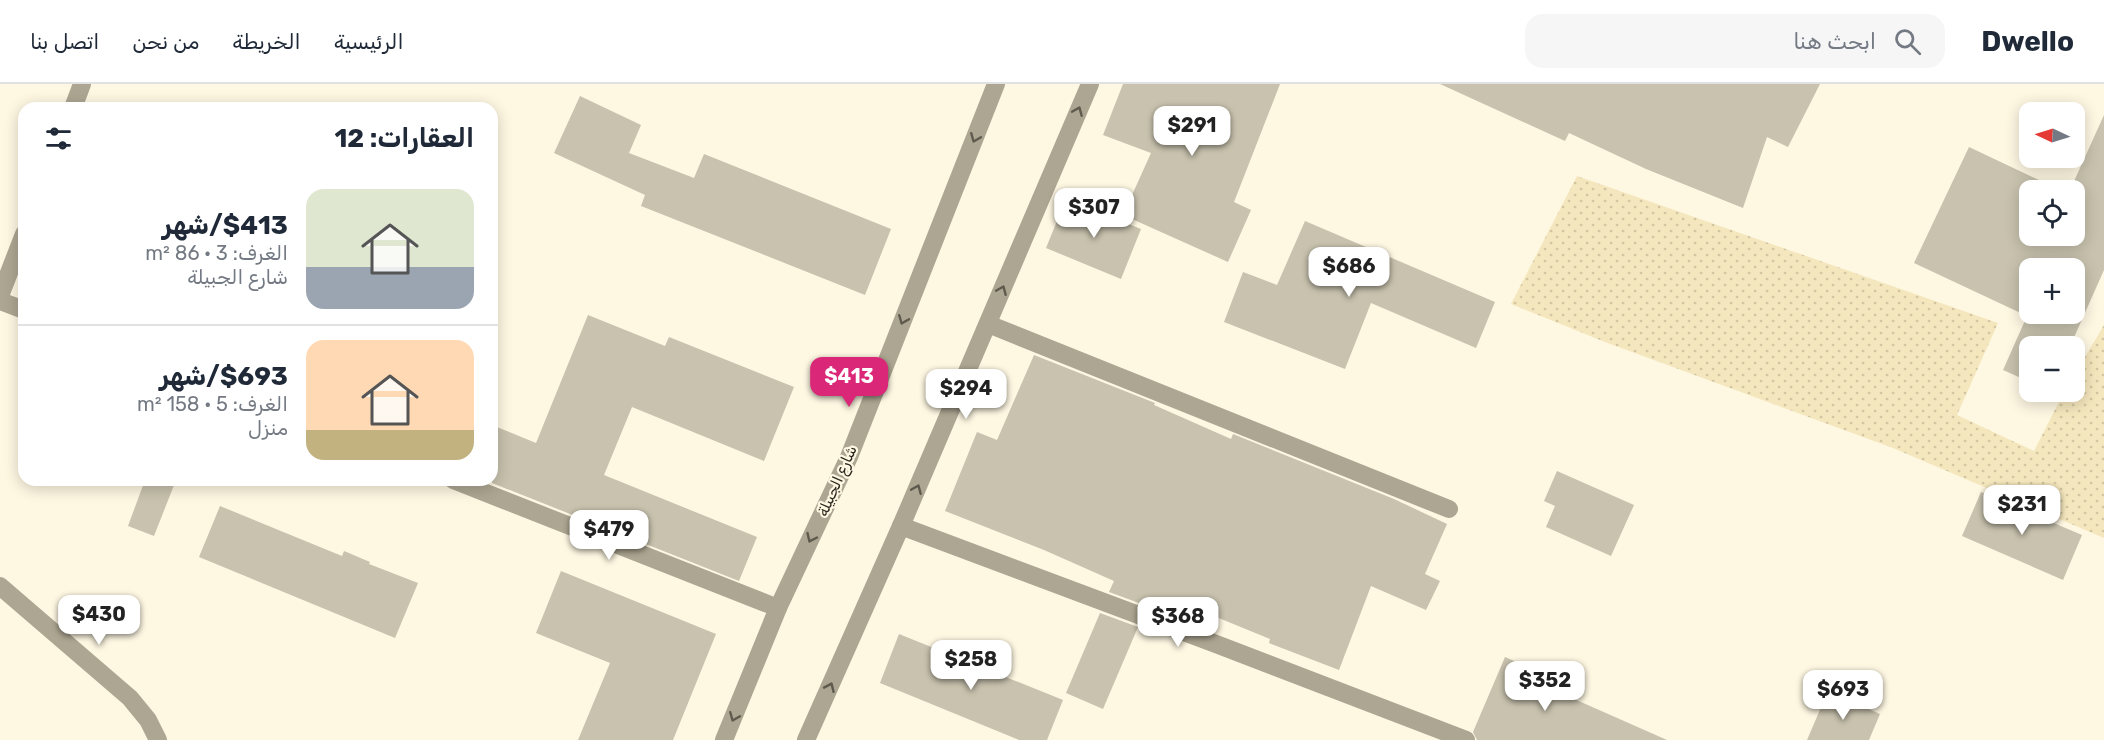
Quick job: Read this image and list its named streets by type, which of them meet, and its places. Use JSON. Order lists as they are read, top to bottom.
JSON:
{
  "streets": {
    "street": ["شارع الجبيلة"]
  },
  "north": "left",
  "page": {
    "header": "Dwello",
    "search": "ابحث هنا",
    "nav": [
      "الرئيسية",
      "الخريطة",
      "من نحن",
      "اتصل بنا"
    ],
    "map_buttons": ["+", "−"],
    "heading": "العقارات: 12",
    "price": [
      "$291",
      "$307",
      "$686",
      "$413",
      "$294",
      "$231",
      "$479",
      "$430",
      "$368",
      "$258",
      "$352",
      "$693"
    ],
    "list": [
      {
        "name": "$413/شهر",
        "note": "الغرف: 3 · 86 m² · شارع الجبيلة"
      },
      {
        "name": "$693/شهر",
        "note": "الغرف: 5 · 158 m² · منزل"
      }
    ]
  }
}
